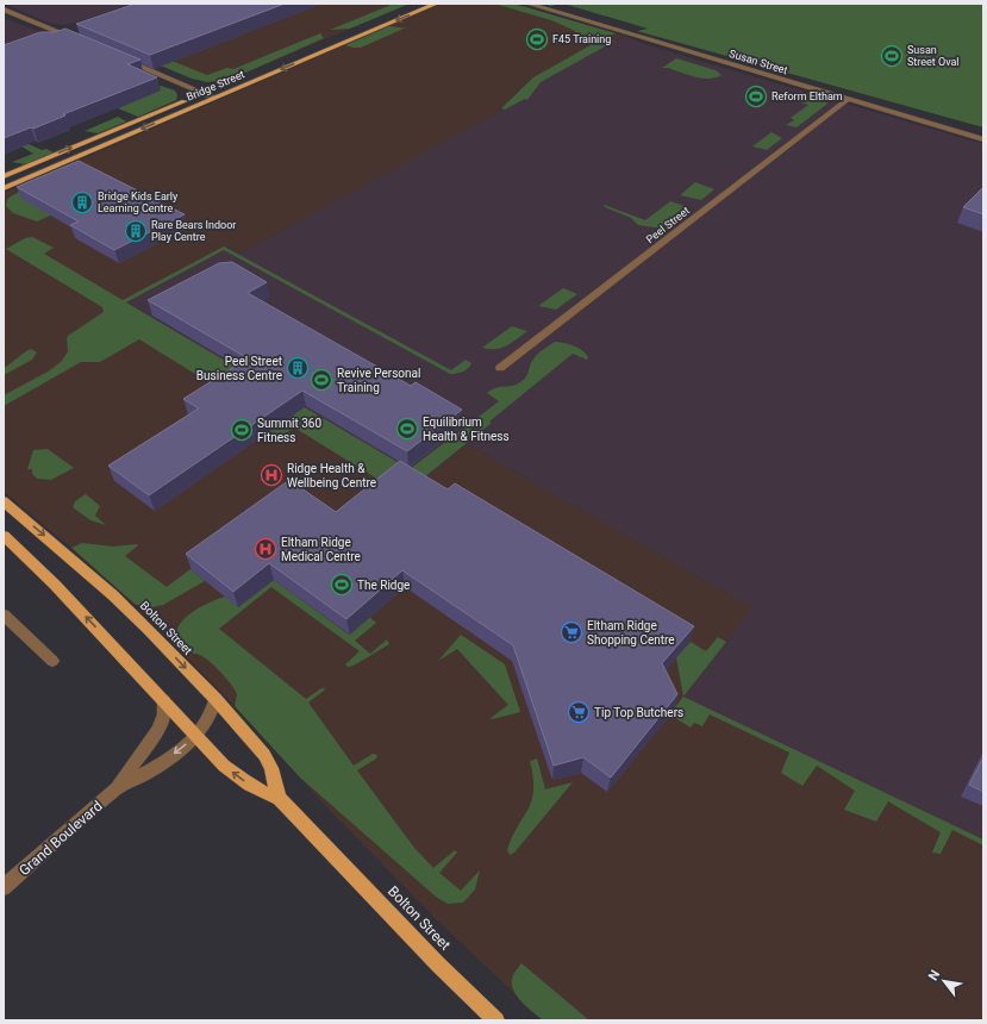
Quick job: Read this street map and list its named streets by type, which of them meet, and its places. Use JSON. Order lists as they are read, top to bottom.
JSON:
{
  "streets": {
    "main road": ["Bridge Street", "Bolton Street"],
    "street": ["Susan Street", "Peel Street", "Grand Boulevard"]
  },
  "crossings": [
    ["Susan Street", "Peel Street"],
    ["Bolton Street", "Grand Boulevard"]
  ],
  "places": {
    "sports": [
      "F45 Training",
      "Susan Street Oval",
      "Reform Eltham",
      "Revive Personal Training",
      "Equilibrium Health & Fitness",
      "Summit 360 Fitness",
      "The Ridge"
    ],
    "building": ["Bridge Kids Early Learning Centre", "Rare Bears Indoor Play Centre", "Peel Street Business Centre"],
    "hospital": ["Ridge Health & Wellbeing Centre", "Eltham Ridge Medical Centre"],
    "supermarket": ["Eltham Ridge Shopping Centre", "Tip Top Butchers"]
  },
  "north": "top left"
}
